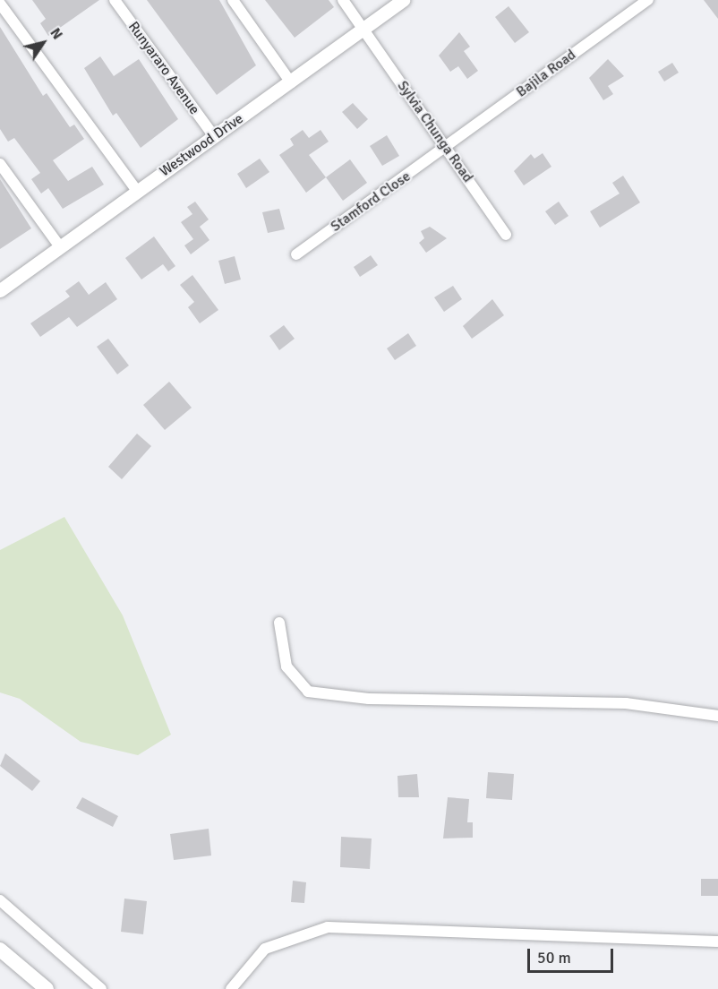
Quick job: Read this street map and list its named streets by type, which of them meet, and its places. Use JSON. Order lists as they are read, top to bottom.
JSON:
{
  "streets": {
    "street": [
      "Runyararo Avenue",
      "Bajila Road",
      "Sylvia Chunga Road",
      "Westwood Drive",
      "Stamford Close"
    ]
  },
  "crossings": [
    ["Runyararo Avenue", "Westwood Drive"],
    ["Bajila Road", "Sylvia Chunga Road"],
    ["Bajila Road", "Stamford Close"],
    ["Sylvia Chunga Road", "Westwood Drive"],
    ["Sylvia Chunga Road", "Stamford Close"]
  ],
  "scale_bar": "50 m",
  "north": "top right"
}
